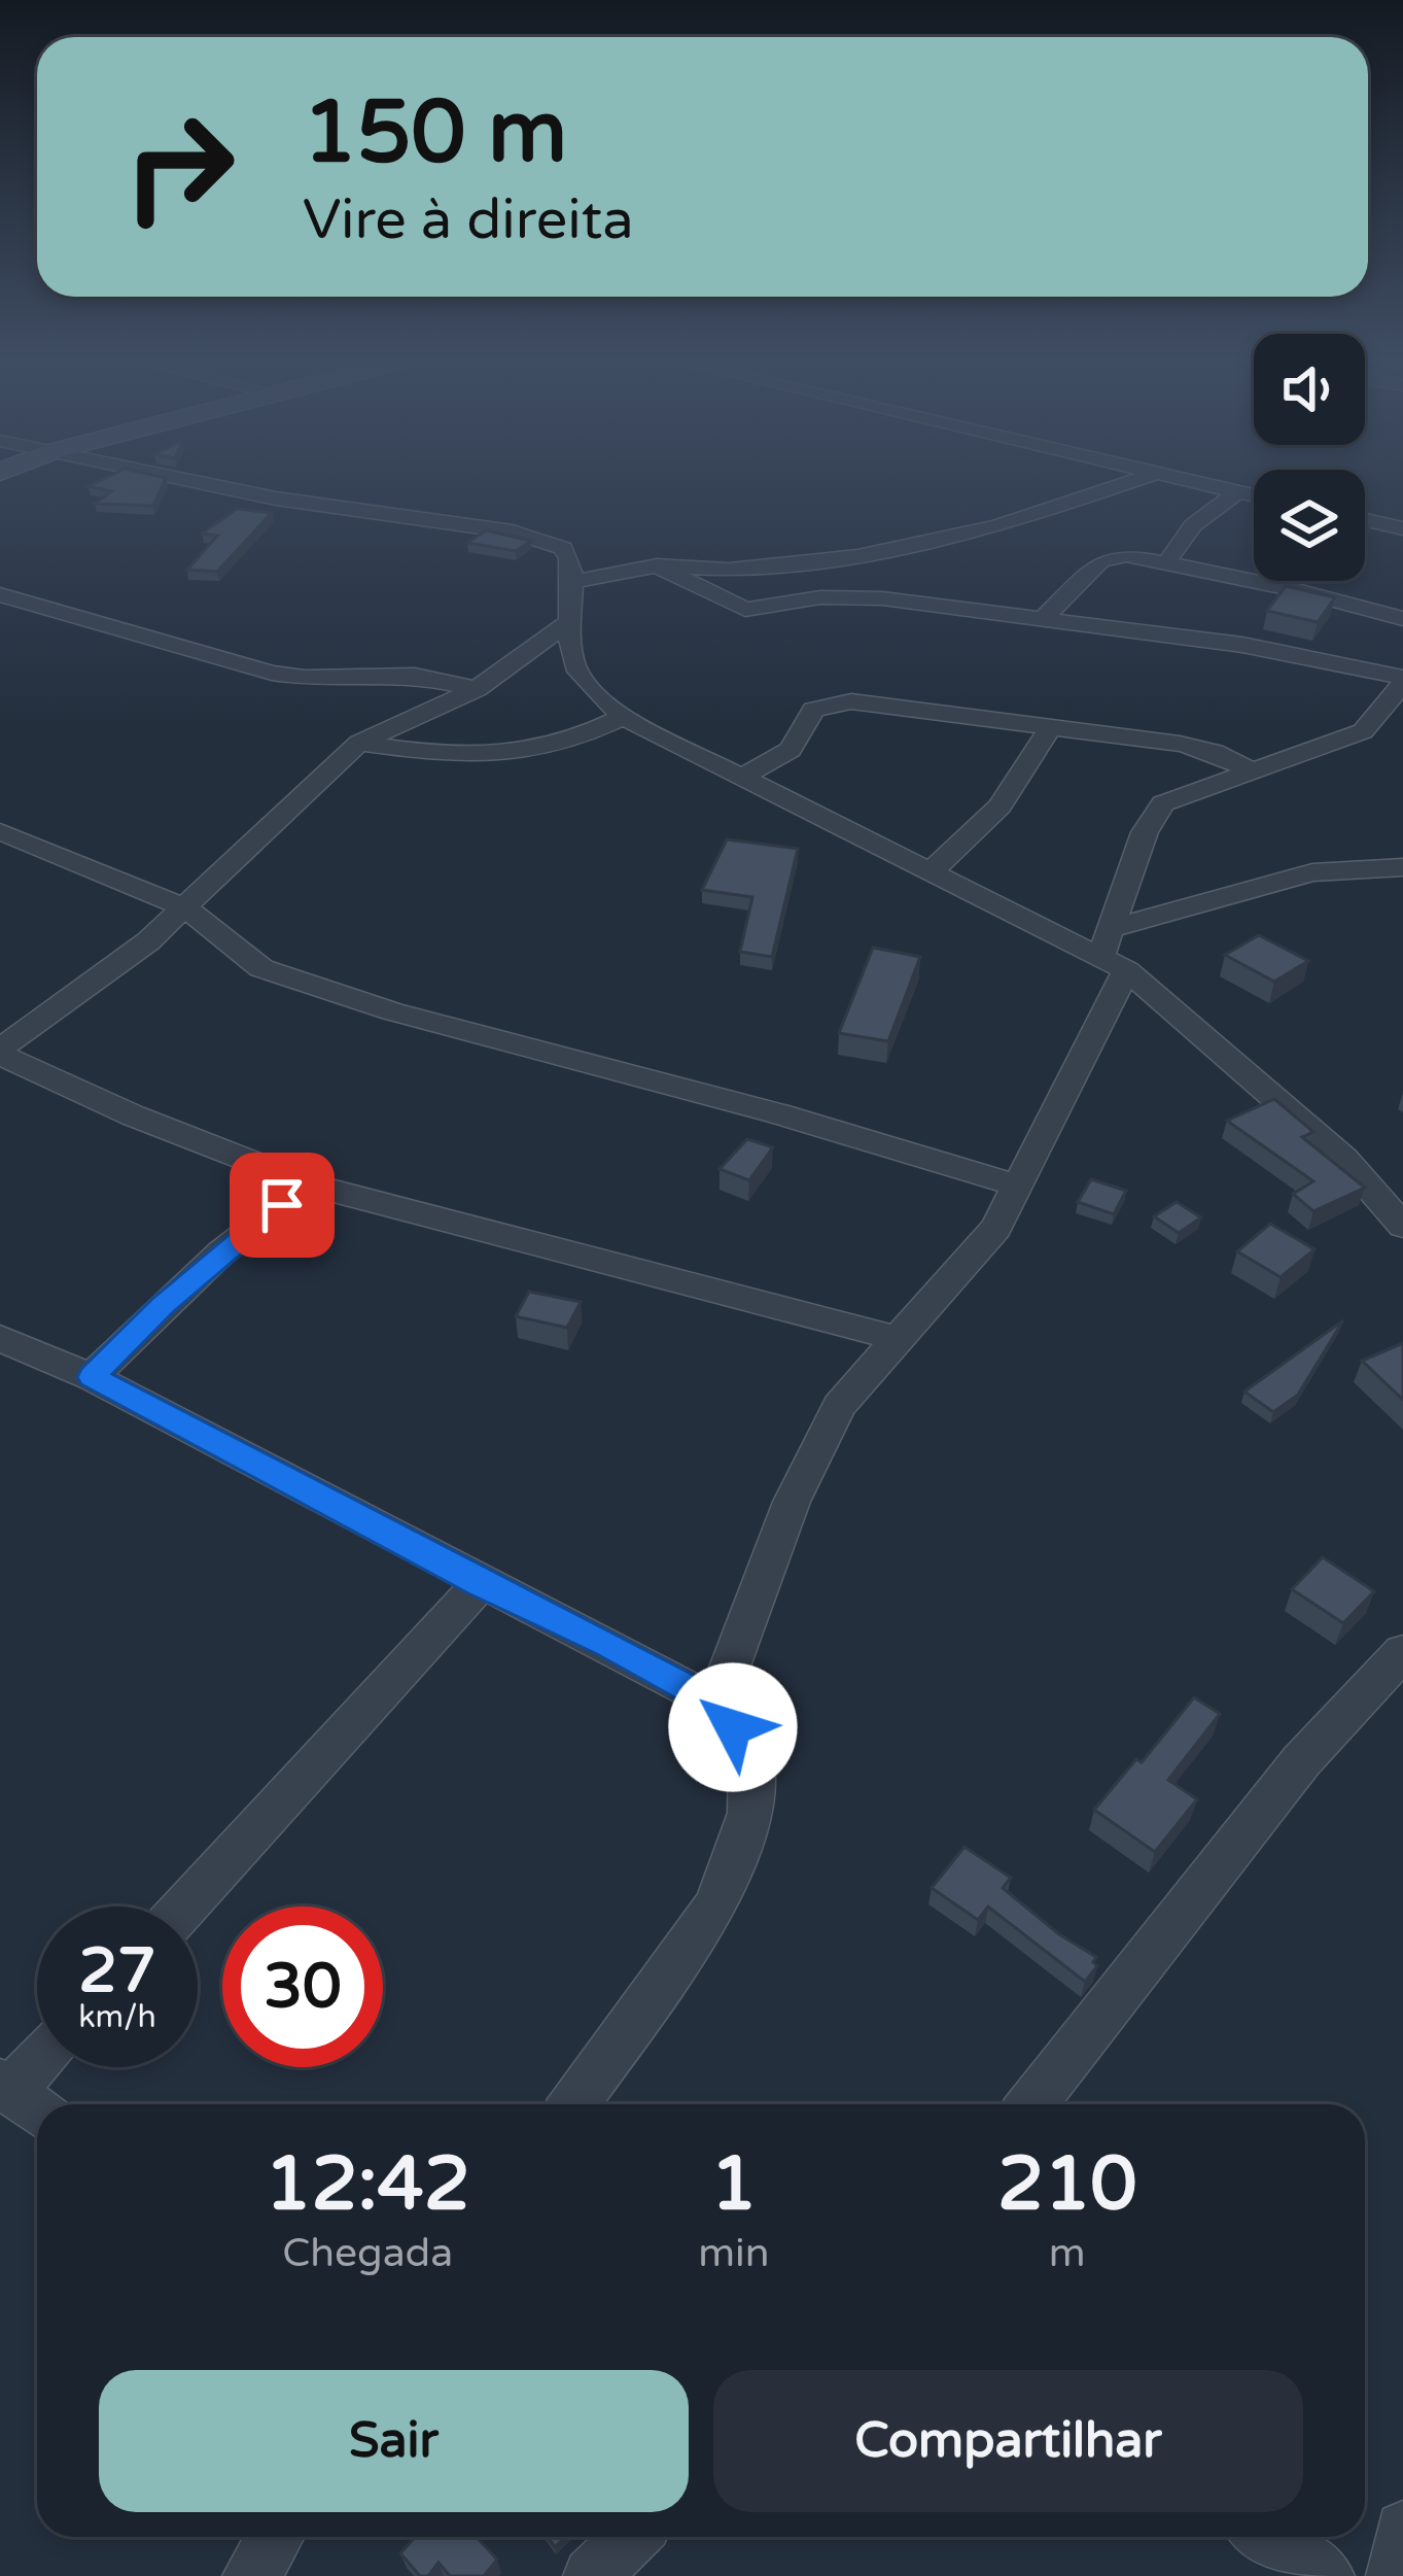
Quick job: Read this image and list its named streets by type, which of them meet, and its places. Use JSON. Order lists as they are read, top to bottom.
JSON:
{
  "page": {
    "turn": ["150 m", "Vire à direita"],
    "speed": "27 km/h",
    "limit": "30",
    "eta": [
      "12:42",
      "Chegada",
      "1",
      "min",
      "210",
      "m"
    ],
    "buttons": ["Sair", "Compartilhar"]
  }
}
